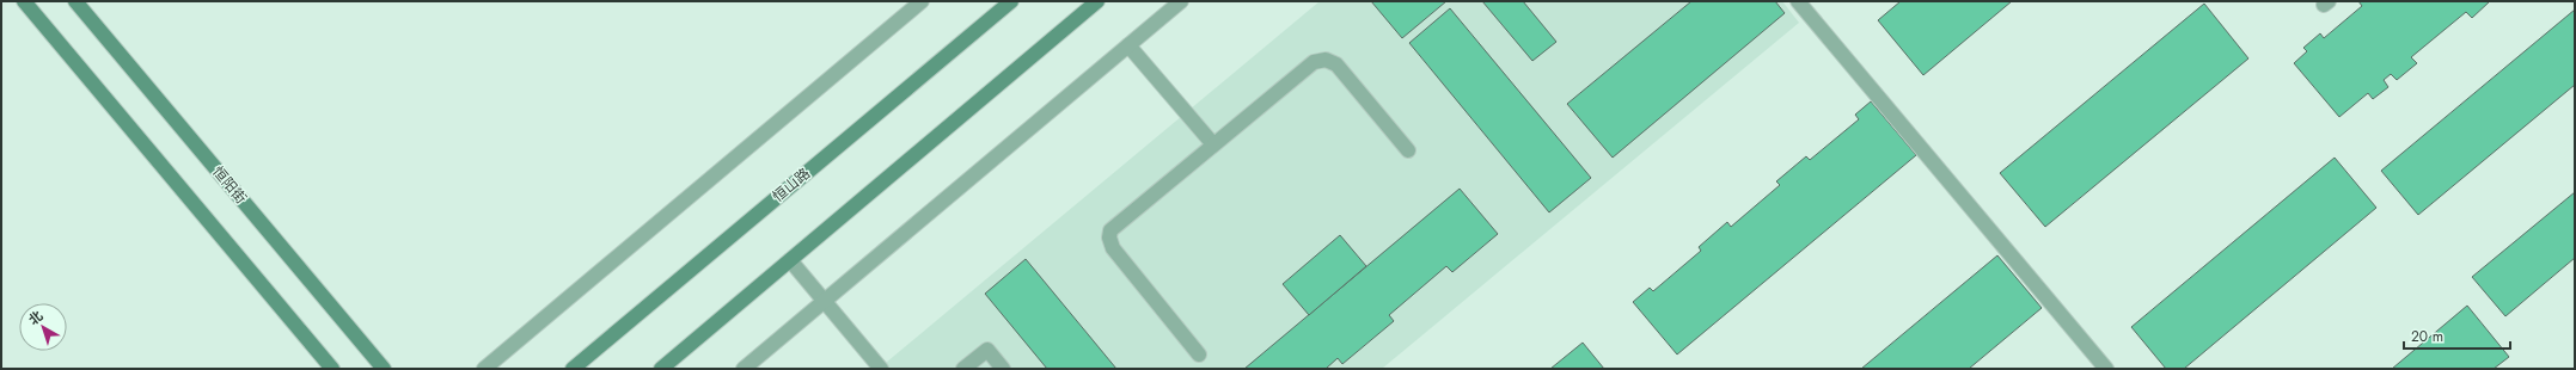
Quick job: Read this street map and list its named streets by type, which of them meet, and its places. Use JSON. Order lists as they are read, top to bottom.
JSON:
{
  "streets": {
    "main road": ["恒阳街", "恒山路"]
  },
  "scale_bar": "20 m",
  "north": "top left"
}
